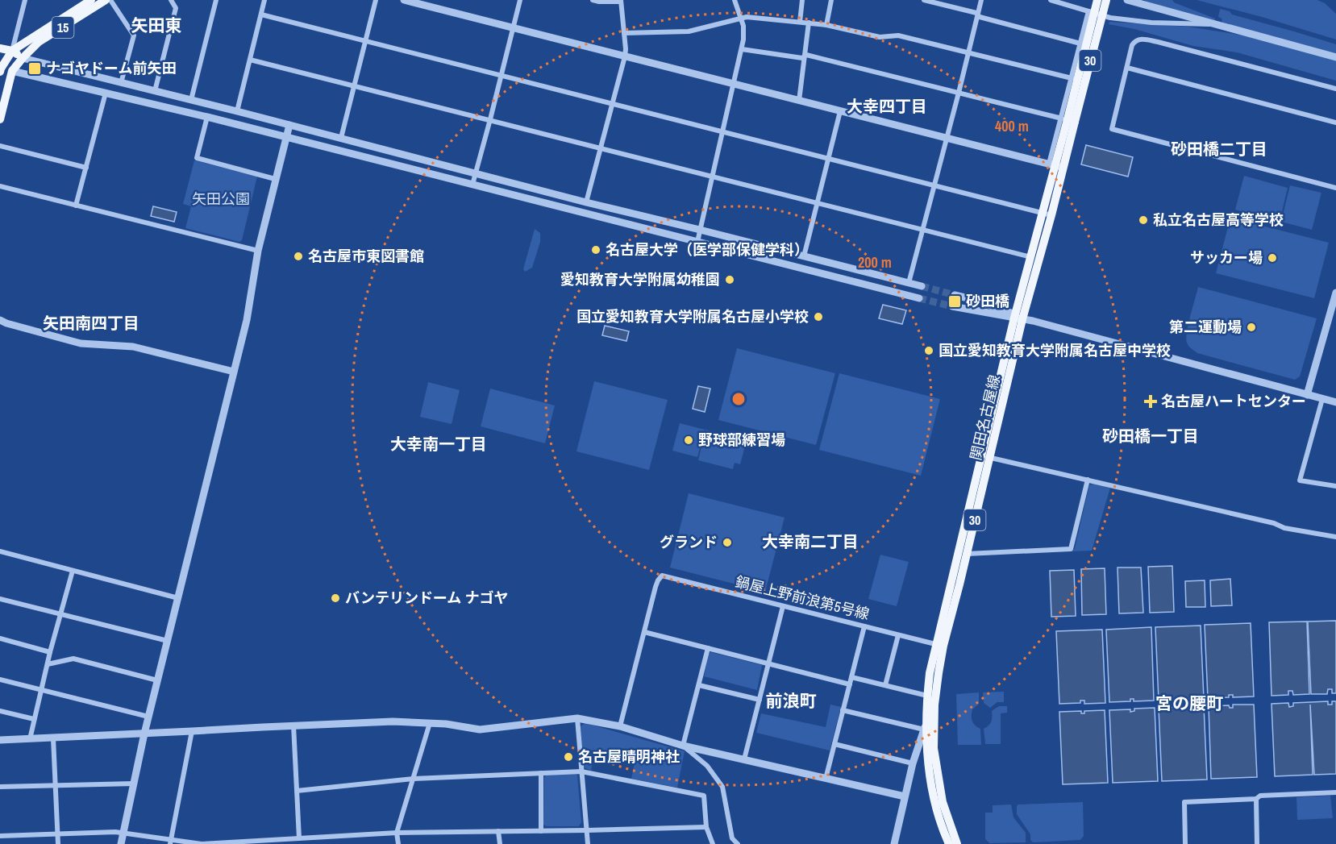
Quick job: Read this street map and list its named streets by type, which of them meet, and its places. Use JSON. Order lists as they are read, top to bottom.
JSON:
{
  "streets": {
    "main road": ["15", "30", "関田名古屋線"],
    "street": ["鍋屋上野前浪第5号線"]
  },
  "crossings": [
    ["関田名古屋線", "鍋屋上野前浪第5号線"]
  ],
  "districts": [
    "矢田東",
    "大幸四丁目",
    "砂田橋二丁目",
    "矢田南四丁目",
    "砂田橋一丁目",
    "大幸南一丁目",
    "大幸南二丁目",
    "前浪町",
    "宮の腰町"
  ],
  "parks": ["矢田公園"],
  "places": {
    "transit": ["ナゴヤドーム前矢田", "砂田橋"],
    "other": [
      "私立名古屋高等学校",
      "名古屋大学（医学部保健学科）",
      "名古屋市東図書館",
      "サッカー場",
      "愛知教育大学附属幼稚園",
      "国立愛知教育大学附属名古屋小学校",
      "第二運動場",
      "国立愛知教育大学附属名古屋中学校",
      "野球部練習場",
      "グランド",
      "バンテリンドーム ナゴヤ",
      "名古屋晴明神社"
    ],
    "health": ["名古屋ハートセンター"]
  },
  "rings": ["400 m", "200 m"]
}
